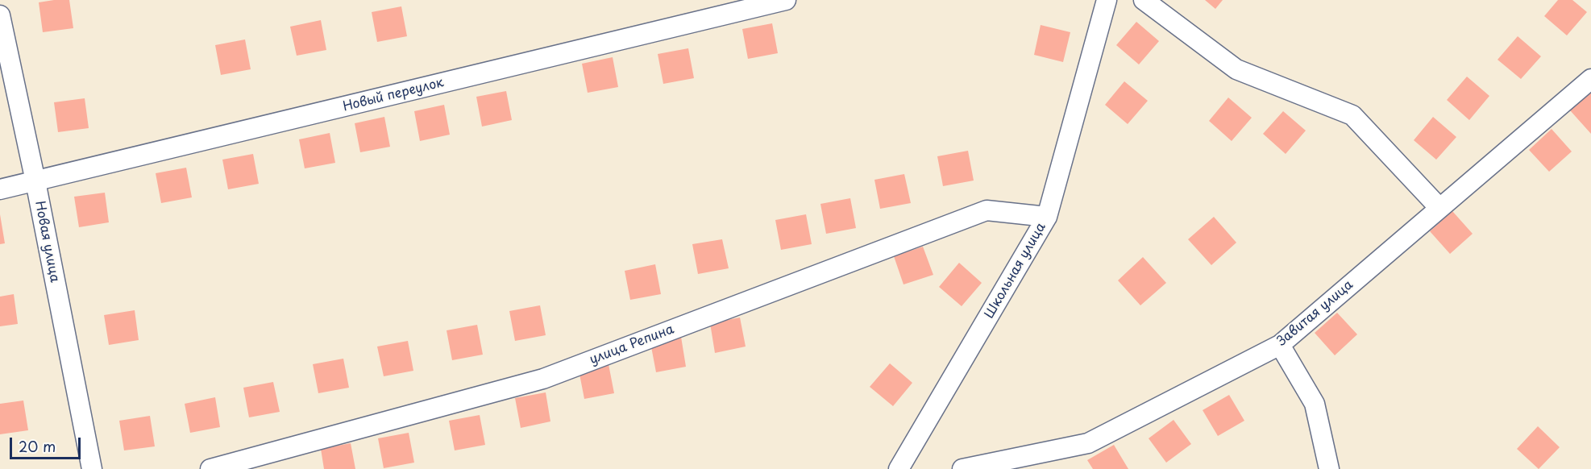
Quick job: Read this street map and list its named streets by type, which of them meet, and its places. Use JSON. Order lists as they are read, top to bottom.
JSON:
{
  "streets": {
    "street": [
      "Новый переулок",
      "Новая улица",
      "Школьная улица",
      "Завитая улица",
      "улица Репина"
    ]
  },
  "crossings": [
    ["Новый переулок", "Новая улица"],
    ["Школьная улица", "улица Репина"]
  ],
  "scale_bar": "20 m"
}
